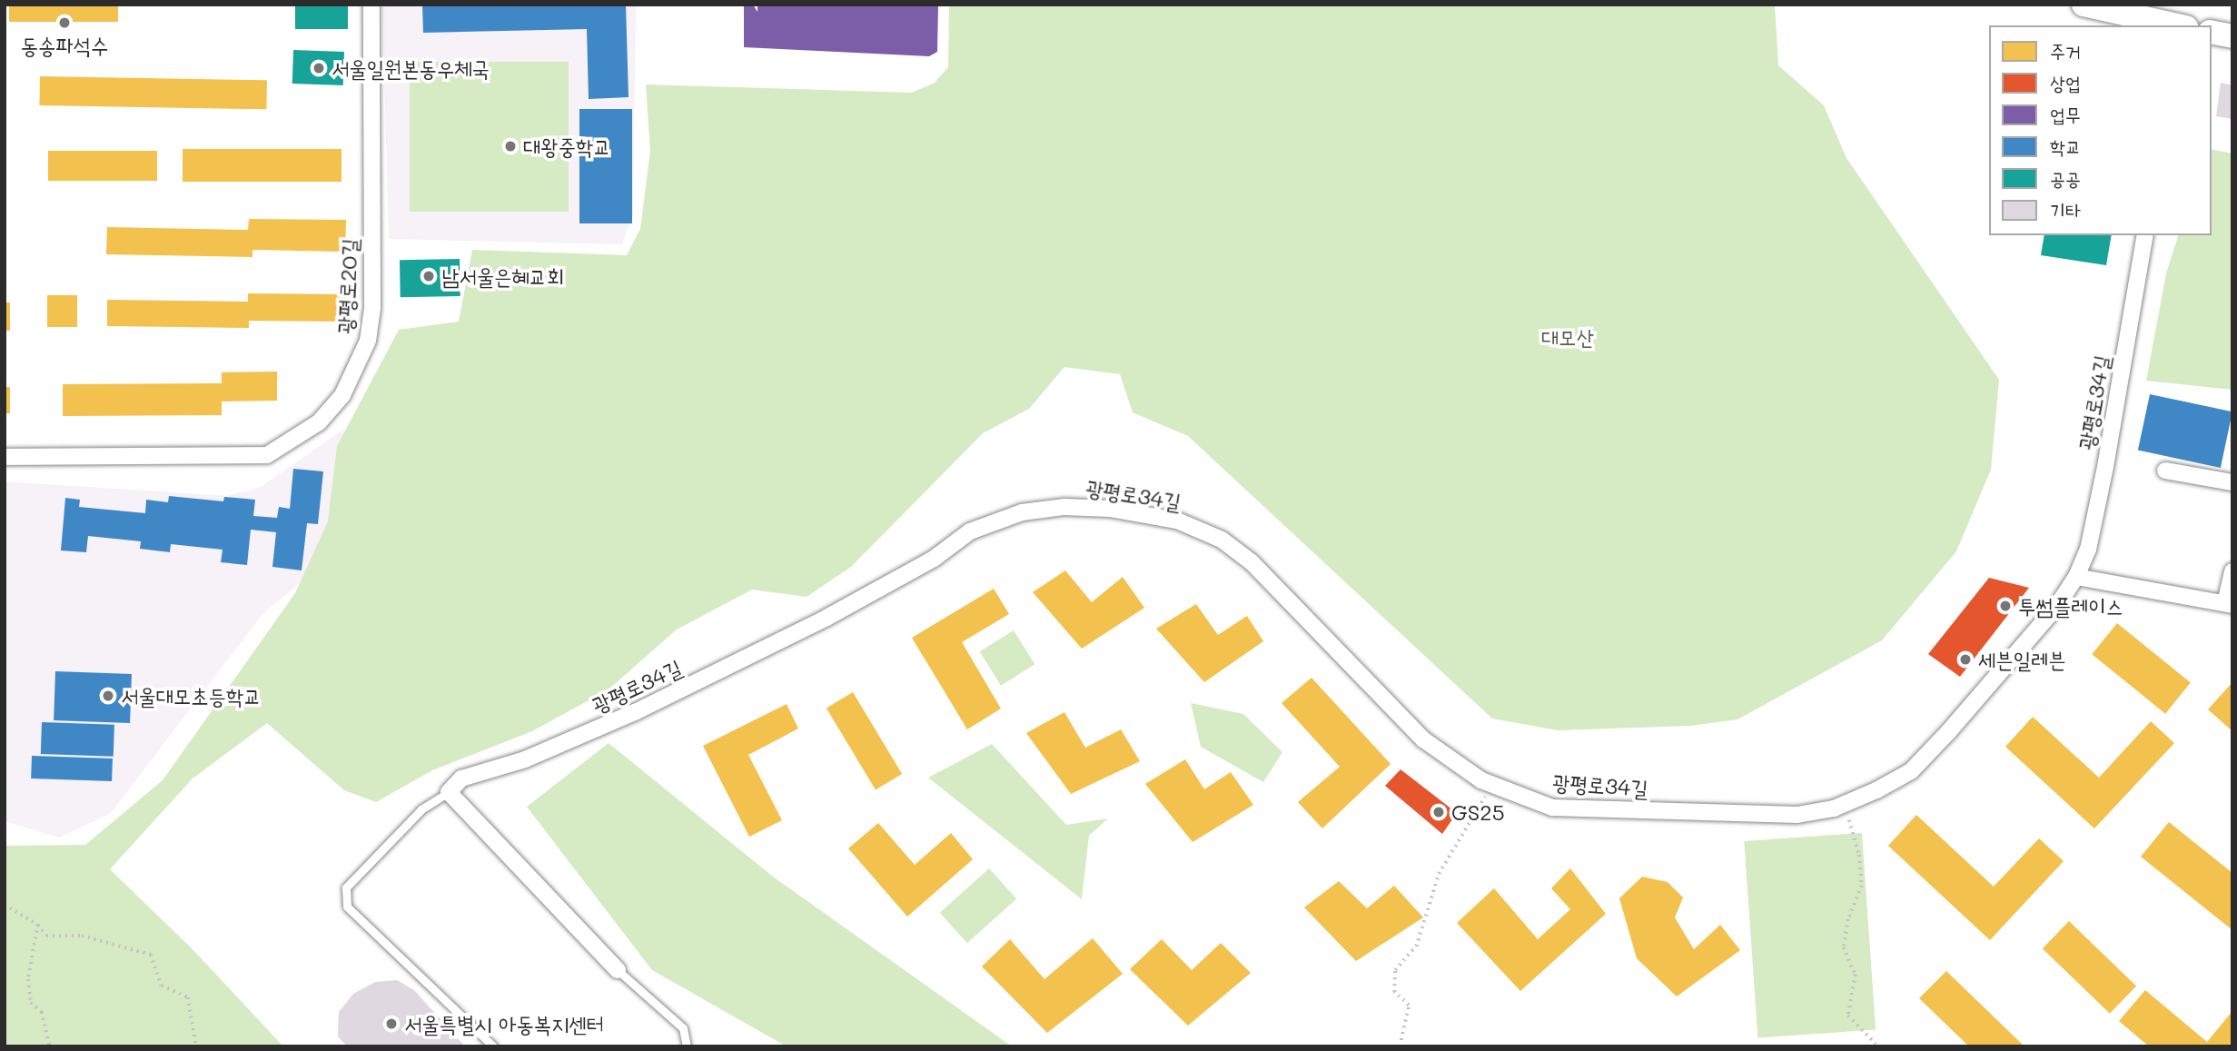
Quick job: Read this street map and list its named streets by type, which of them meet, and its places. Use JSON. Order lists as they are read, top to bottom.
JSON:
{
  "streets": {
    "street": ["광평로20길", "광평로34길"]
  },
  "parks": ["대모산"],
  "places": [
    "동송파석수",
    "서울일원본동우체국",
    "대왕중학교",
    "남서울은혜교회",
    "투썸플레이스",
    "세븐일레븐",
    "서울대모초등학교",
    "GS25",
    "서울특별시 아동복지센터"
  ],
  "legend": [
    "주거",
    "상업",
    "업무",
    "학교",
    "공공",
    "기타"
  ]
}
